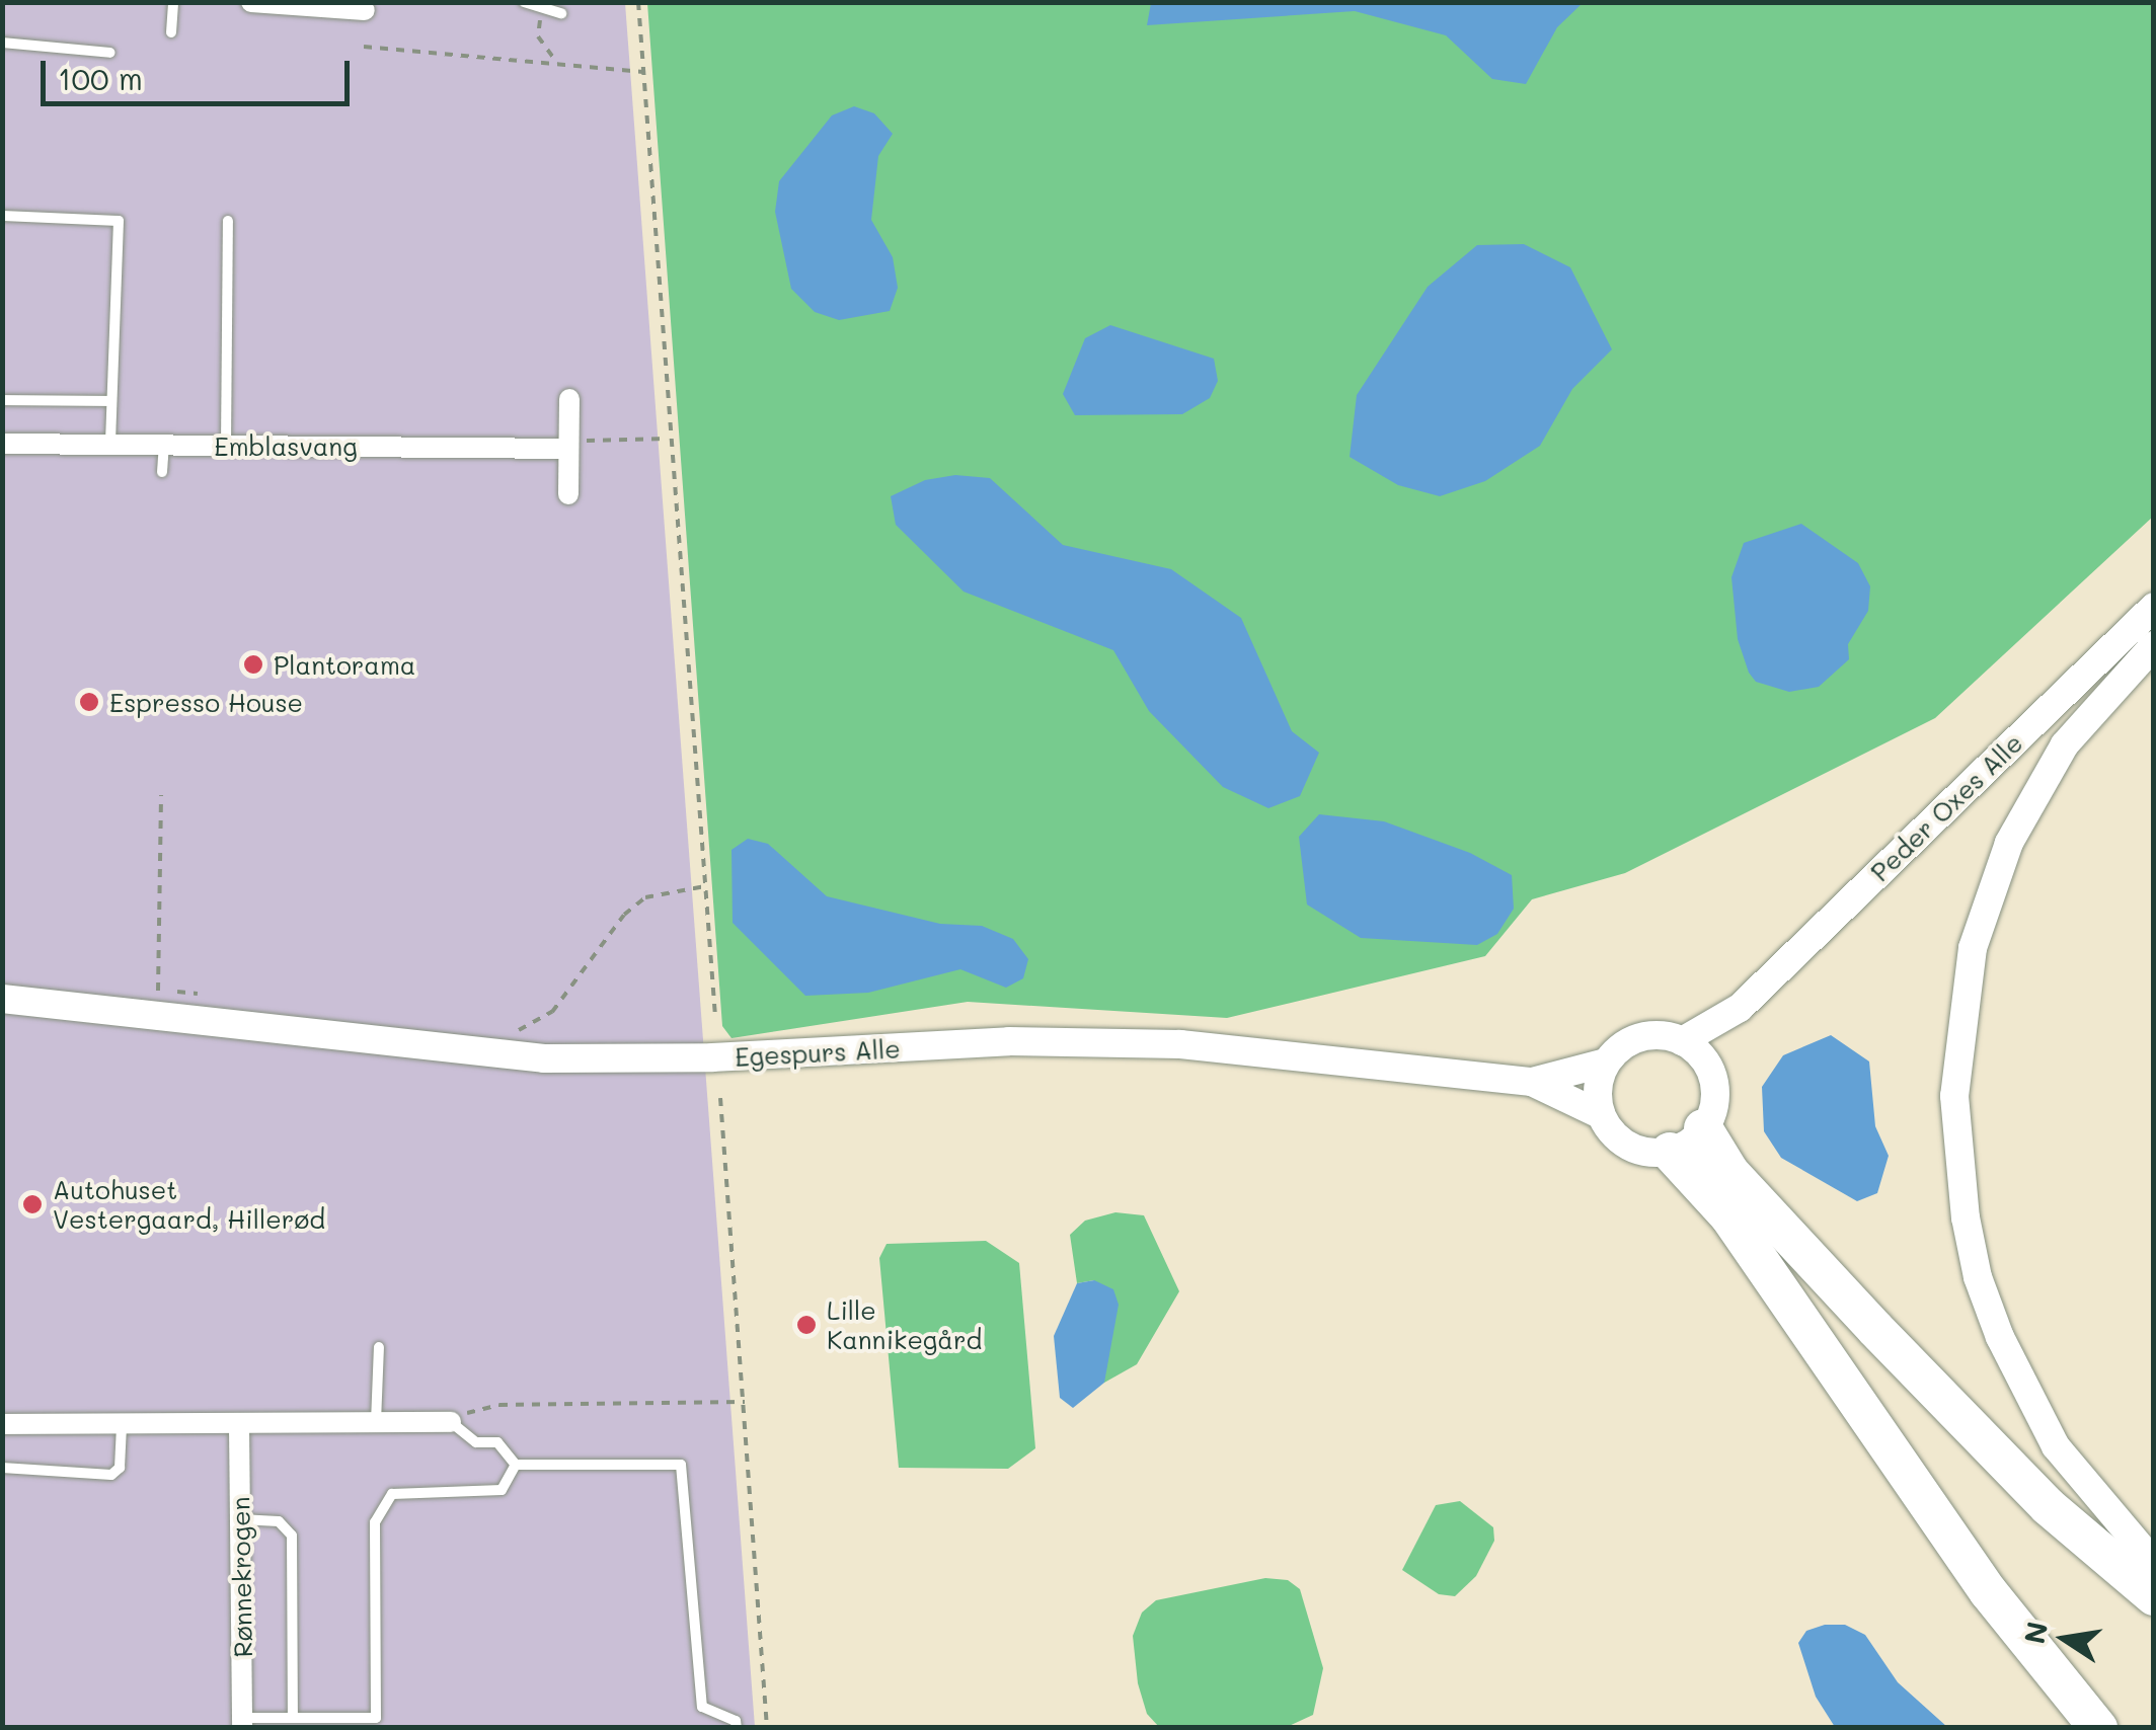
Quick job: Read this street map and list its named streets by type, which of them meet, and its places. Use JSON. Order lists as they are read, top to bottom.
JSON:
{
  "streets": {
    "street": [
      "Emblasvang",
      "Peder Oxes Alle",
      "Egespurs Alle",
      "Rønnekrogen"
    ]
  },
  "crossings": [
    ["Peder Oxes Alle", "Egespurs Alle"]
  ],
  "places": [
    "Plantorama",
    "Espresso House",
    "Autohuset Vestergaard, Hillerød",
    "Lille Kannikegård"
  ],
  "scale_bar": "100 m",
  "north": "left"
}
